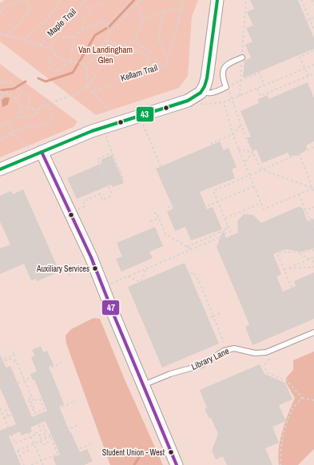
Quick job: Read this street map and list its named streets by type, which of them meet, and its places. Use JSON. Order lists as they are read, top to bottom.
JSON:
{
  "streets": {
    "lane": ["Library Lane"],
    "path": ["Maple Trail", "Kellam Trail"]
  },
  "parks": ["Van Landingham Glen"],
  "places": ["Auxiliary Services", "Student Union - West"],
  "lines": ["transit line 43", "transit line 47"]
}
